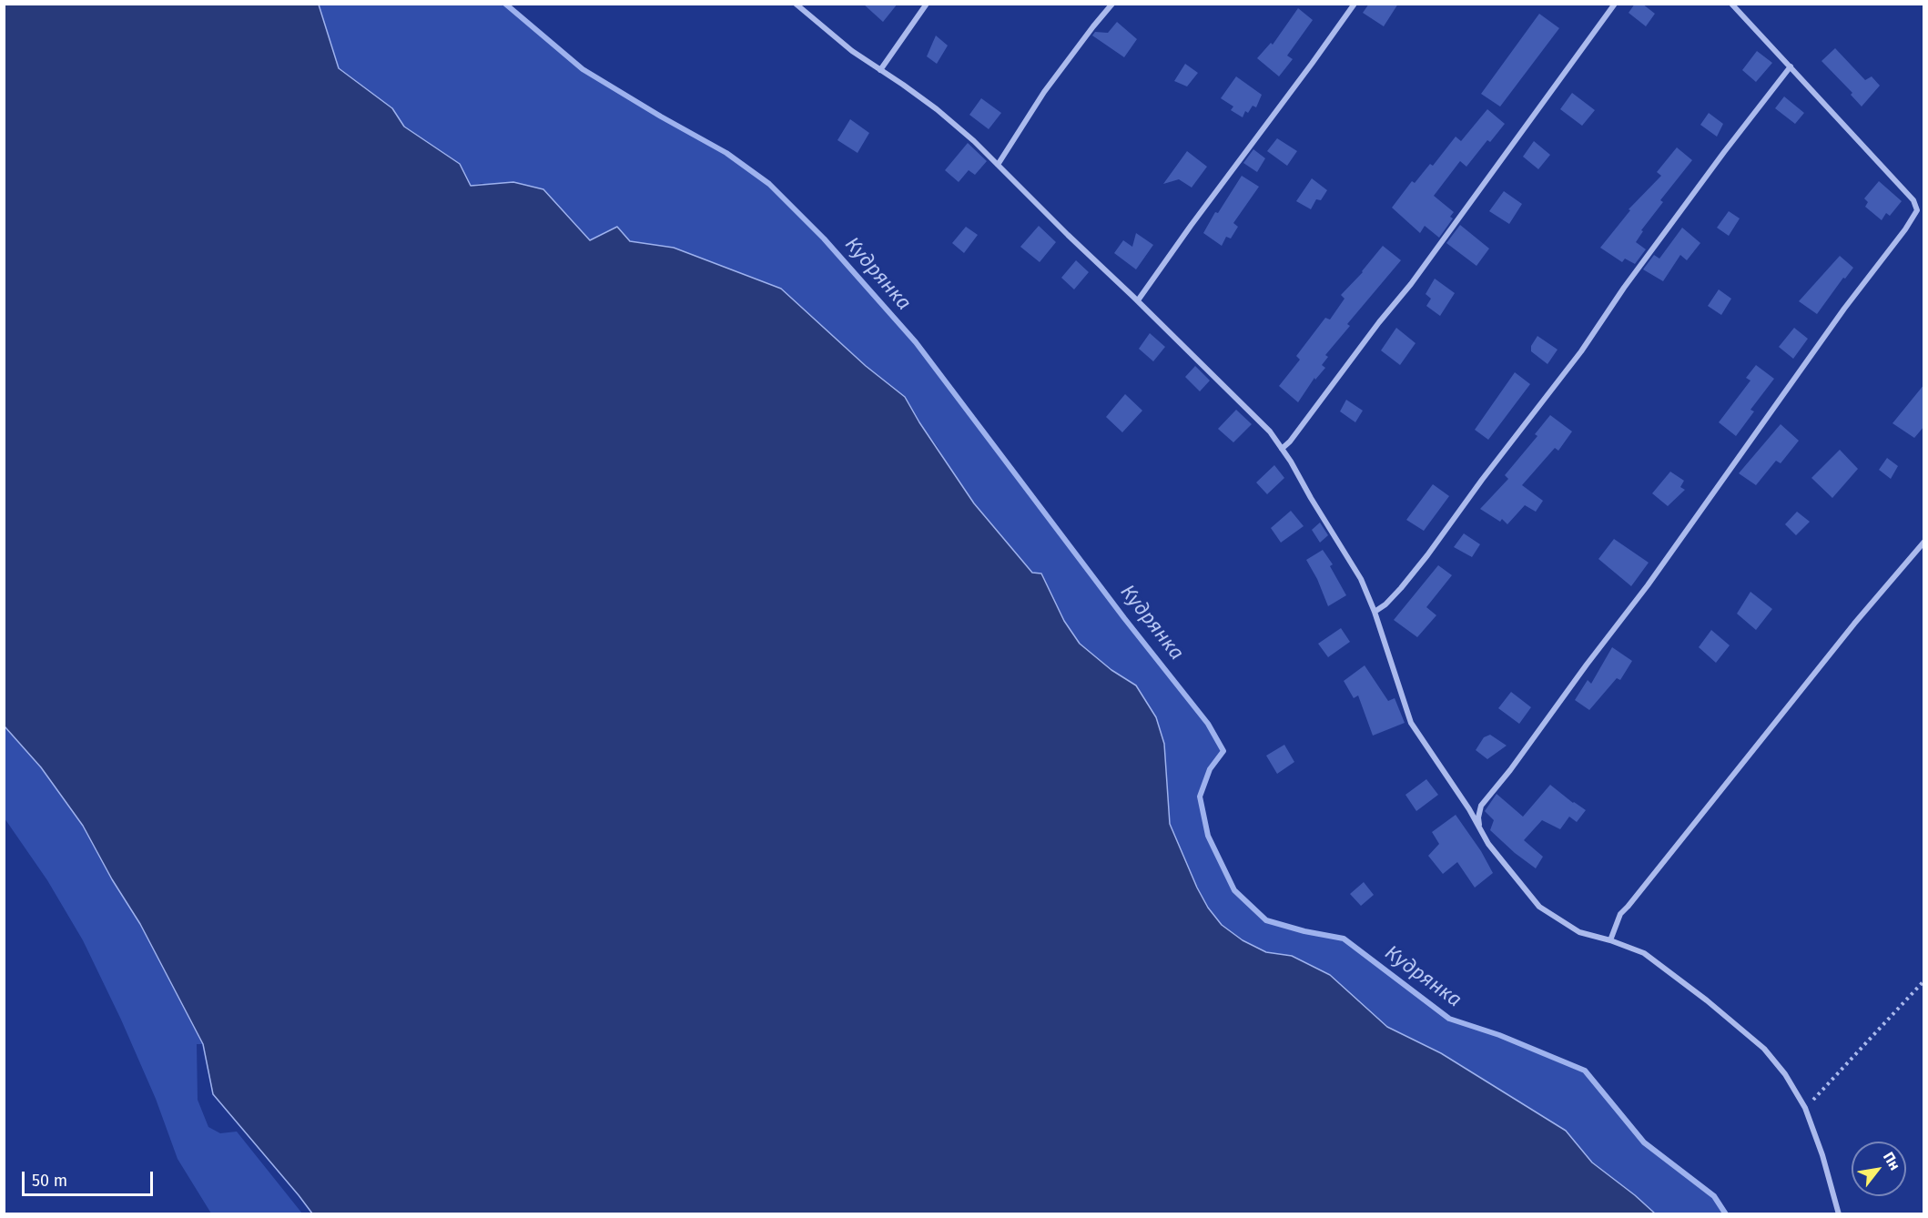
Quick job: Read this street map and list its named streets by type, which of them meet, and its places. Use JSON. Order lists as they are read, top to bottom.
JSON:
{
  "water": ["Кудрянка"],
  "scale_bar": "50 m",
  "north": "top right"
}
